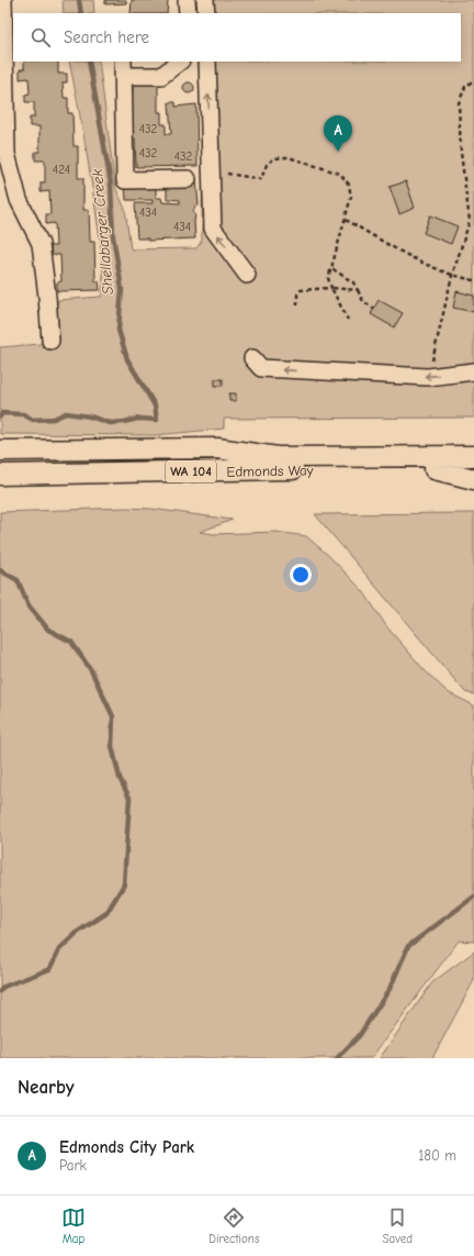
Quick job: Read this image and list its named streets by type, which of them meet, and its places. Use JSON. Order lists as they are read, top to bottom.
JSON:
{
  "streets": {
    "main road": ["Edmonds Way", "WA 104"]
  },
  "water": ["Shellabarger Creek"],
  "house_numbers": [
    "432",
    "432",
    "432",
    "424",
    "434",
    "434"
  ],
  "page": {
    "search": "Search here",
    "pins": "A",
    "heading": "Nearby",
    "list": [
      {
        "mark": "A",
        "name": "Edmonds City Park",
        "note": "Park",
        "value": "180 m"
      }
    ],
    "nav": ["Map", "Directions", "Saved"]
  }
}
